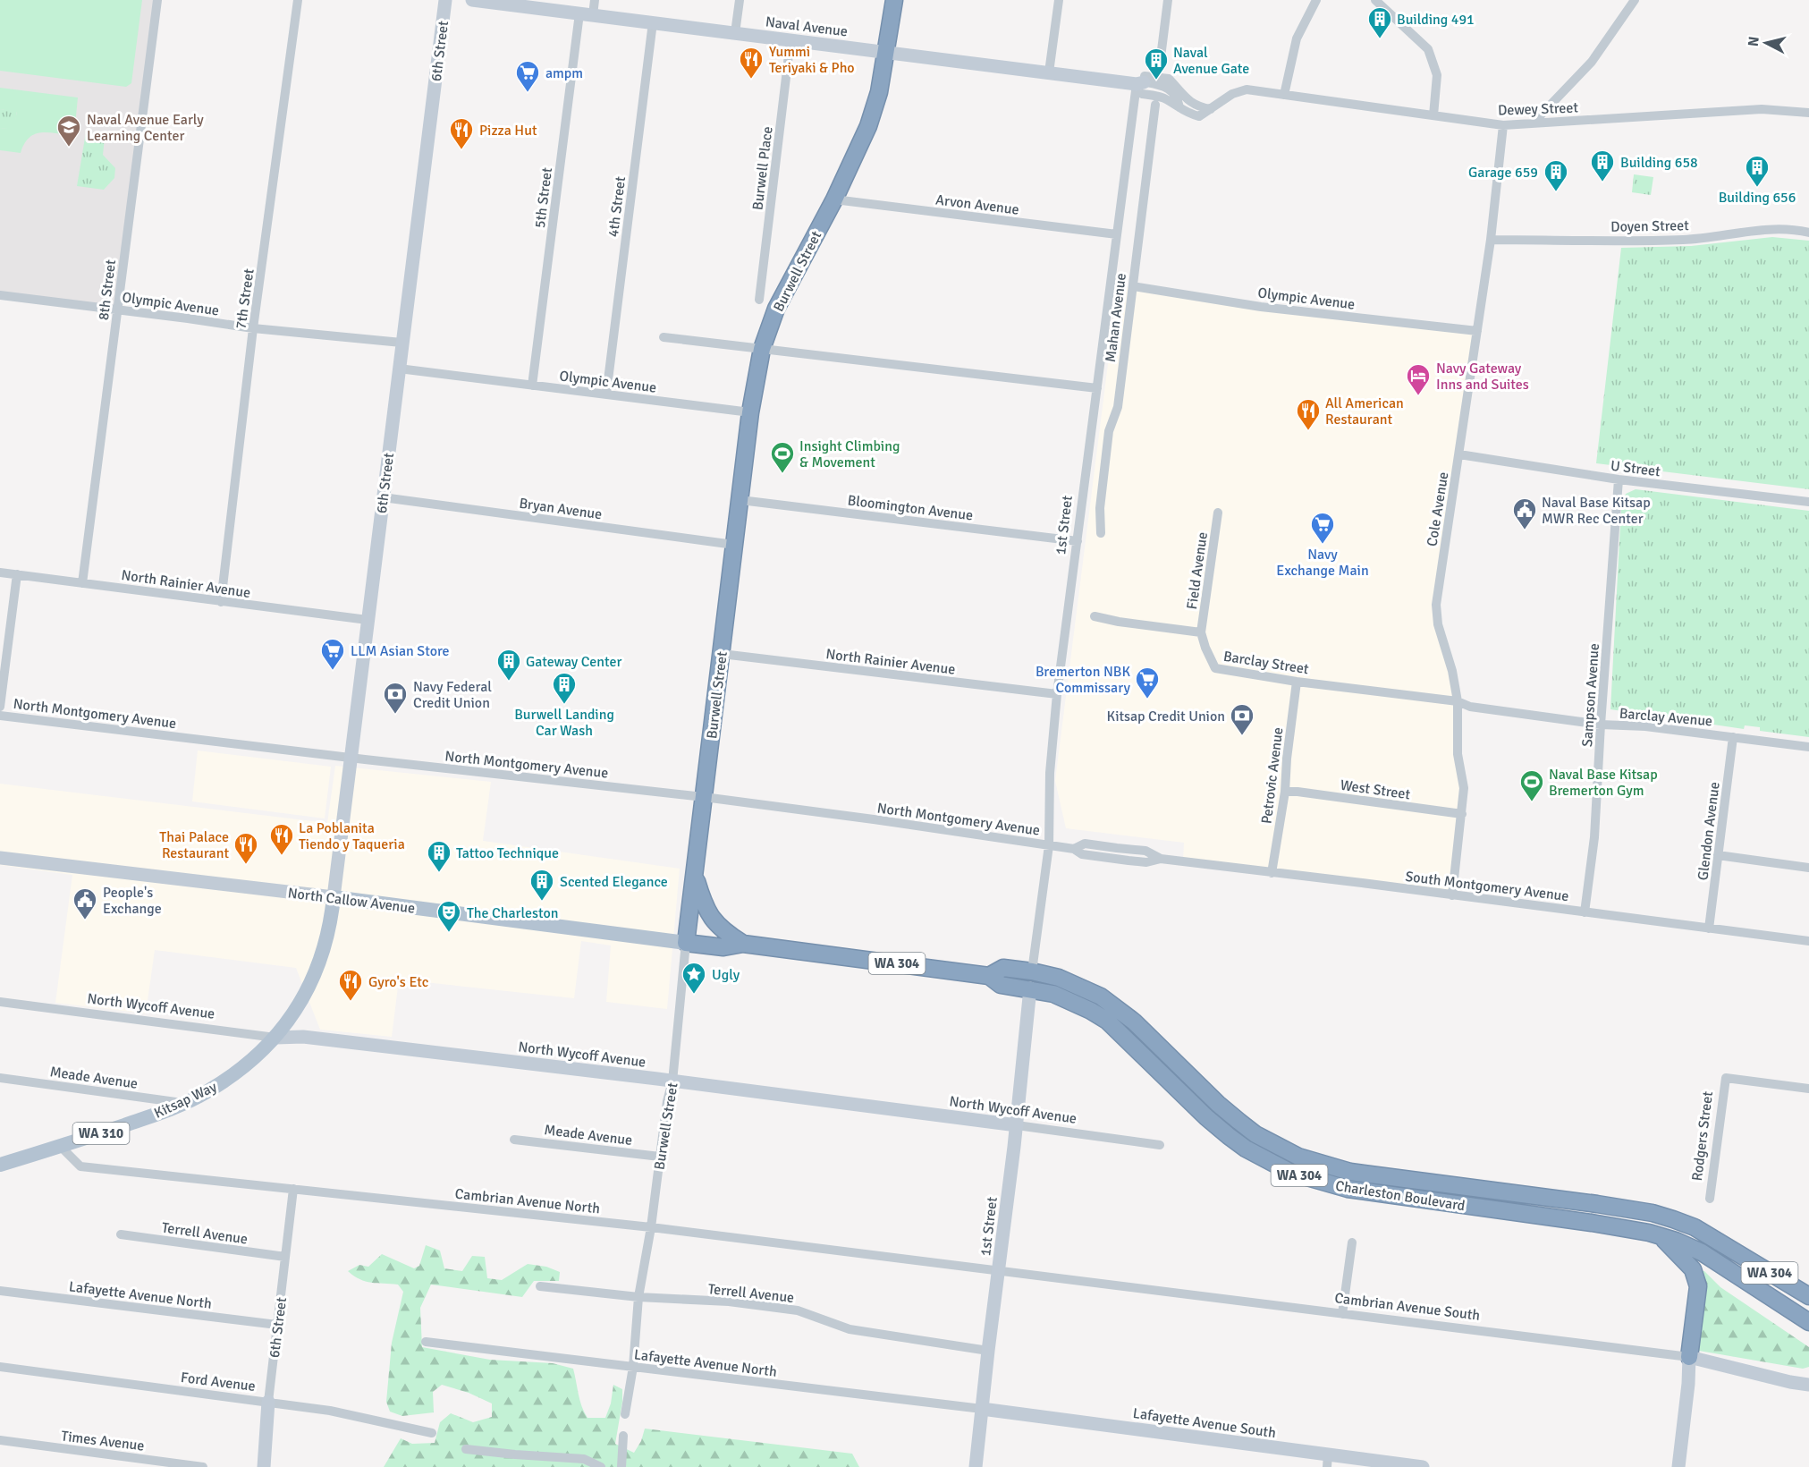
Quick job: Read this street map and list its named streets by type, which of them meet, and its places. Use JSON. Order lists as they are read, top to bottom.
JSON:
{
  "streets": {
    "highway": [
      "Burwell Street",
      "North Callow Avenue",
      "WA 304",
      "Charleston Boulevard"
    ],
    "main road": ["6th Street", "Kitsap Way", "WA 310"],
    "street": [
      "Naval Avenue",
      "Dewey Street",
      "Burwell Place",
      "5th Street",
      "Arvon Avenue",
      "4th Street",
      "Doyen Street",
      "8th Street",
      "Olympic Avenue",
      "7th Street",
      "Mahan Avenue",
      "U Street",
      "Bloomington Avenue",
      "Bryan Avenue",
      "Cole Avenue",
      "1st Street",
      "Field Avenue",
      "North Rainier Avenue",
      "Barclay Street",
      "Sampson Avenue",
      "North Montgomery Avenue",
      "Barclay Avenue",
      "Petrovic Avenue",
      "West Street",
      "Glendon Avenue",
      "South Montgomery Avenue",
      "North Wycoff Avenue",
      "Meade Avenue",
      "Rodgers Street",
      "Cambrian Avenue North",
      "Terrell Avenue",
      "Lafayette Avenue North",
      "Cambrian Avenue South",
      "Ford Avenue",
      "Lafayette Avenue South",
      "Times Avenue"
    ]
  },
  "crossings": [
    ["Naval Avenue", "Dewey Street"],
    ["Naval Avenue", "Burwell Place"],
    ["Naval Avenue", "5th Street"],
    ["Naval Avenue", "4th Street"],
    ["Naval Avenue", "Burwell Street"],
    ["Naval Avenue", "1st Street"],
    ["6th Street", "Olympic Avenue"],
    ["6th Street", "Bryan Avenue"],
    ["6th Street", "North Rainier Avenue"],
    ["6th Street", "North Montgomery Avenue"],
    ["6th Street", "North Callow Avenue"],
    ["6th Street", "Kitsap Way"],
    ["6th Street", "Cambrian Avenue North"],
    ["6th Street", "Terrell Avenue"],
    ["6th Street", "Lafayette Avenue North"],
    ["6th Street", "Ford Avenue"],
    ["Dewey Street", "Cole Avenue"],
    ["Dewey Street", "1st Street"],
    ["5th Street", "Olympic Avenue"],
    ["Arvon Avenue", "Burwell Street"],
    ["Arvon Avenue", "1st Street"],
    ["4th Street", "Olympic Avenue"],
    ["Doyen Street", "Cole Avenue"],
    ["Burwell Street", "Olympic Avenue"],
    ["Burwell Street", "Bloomington Avenue"],
    ["Burwell Street", "Bryan Avenue"],
    ["Burwell Street", "North Rainier Avenue"],
    ["Burwell Street", "North Montgomery Avenue"],
    ["Burwell Street", "North Callow Avenue"],
    ["Burwell Street", "WA 304"],
    ["Burwell Street", "North Wycoff Avenue"],
    ["Burwell Street", "Meade Avenue"],
    ["Burwell Street", "Cambrian Avenue North"],
    ["Burwell Street", "Terrell Avenue"],
    ["Burwell Street", "Lafayette Avenue North"],
    ["8th Street", "Olympic Avenue"],
    ["8th Street", "North Rainier Avenue"],
    ["Olympic Avenue", "7th Street"],
    ["Olympic Avenue", "Mahan Avenue"],
    ["Olympic Avenue", "Cole Avenue"],
    ["7th Street", "North Rainier Avenue"],
    ["U Street", "Cole Avenue"],
    ["U Street", "Sampson Avenue"],
    ["Bloomington Avenue", "1st Street"],
    ["Cole Avenue", "Barclay Street"],
    ["Cole Avenue", "Barclay Avenue"],
    ["Cole Avenue", "West Street"],
    ["Cole Avenue", "South Montgomery Avenue"],
    ["1st Street", "North Rainier Avenue"],
    ["1st Street", "North Montgomery Avenue"],
    ["1st Street", "South Montgomery Avenue"],
    ["1st Street", "North Callow Avenue"],
    ["1st Street", "North Wycoff Avenue"],
    ["1st Street", "Charleston Boulevard"],
    ["1st Street", "Cambrian Avenue North"],
    ["1st Street", "Terrell Avenue"],
    ["1st Street", "Lafayette Avenue North"],
    ["1st Street", "Cambrian Avenue South"],
    ["1st Street", "Lafayette Avenue South"],
    ["Field Avenue", "Barclay Street"],
    ["Barclay Street", "Barclay Avenue"],
    ["Barclay Street", "Petrovic Avenue"],
    ["Sampson Avenue", "Barclay Avenue"],
    ["Sampson Avenue", "South Montgomery Avenue"],
    ["North Montgomery Avenue", "South Montgomery Avenue"],
    ["Barclay Avenue", "Glendon Avenue"],
    ["Petrovic Avenue", "West Street"],
    ["Petrovic Avenue", "South Montgomery Avenue"],
    ["Glendon Avenue", "South Montgomery Avenue"],
    ["North Callow Avenue", "WA 304"],
    ["North Callow Avenue", "Charleston Boulevard"],
    ["North Wycoff Avenue", "Kitsap Way"],
    ["Meade Avenue", "Kitsap Way"],
    ["Kitsap Way", "Cambrian Avenue North"],
    ["Cambrian Avenue North", "Cambrian Avenue South"],
    ["Lafayette Avenue North", "Lafayette Avenue South"]
  ],
  "places": {
    "building": [
      "Building 491",
      "Naval Avenue Gate",
      "Building 658",
      "Building 656",
      "Garage 659",
      "Gateway Center",
      "Burwell Landing Car Wash",
      "Tattoo Technique",
      "Scented Elegance"
    ],
    "restaurant": [
      "Yummi Teriyaki & Pho",
      "Pizza Hut",
      "All American Restaurant",
      "La Poblanita Tiendo y Taqueria",
      "Thai Palace Restaurant",
      "Gyro's Etc"
    ],
    "supermarket": [
      "ampm",
      "Navy Exchange Main",
      "LLM Asian Store",
      "Bremerton NBK Commissary"
    ],
    "school or university": ["Naval Avenue Early Learning Center"],
    "hotel": ["Navy Gateway Inns and Suites"],
    "sports": ["Insight Climbing & Movement", "Naval Base Kitsap Bremerton Gym"],
    "public building": ["Naval Base Kitsap MWR Rec Center", "People's Exchange"],
    "bank": ["Navy Federal Credit Union", "Kitsap Credit Union"],
    "theatre": ["The Charleston"],
    "place": ["Ugly"]
  },
  "north": "left"
}
